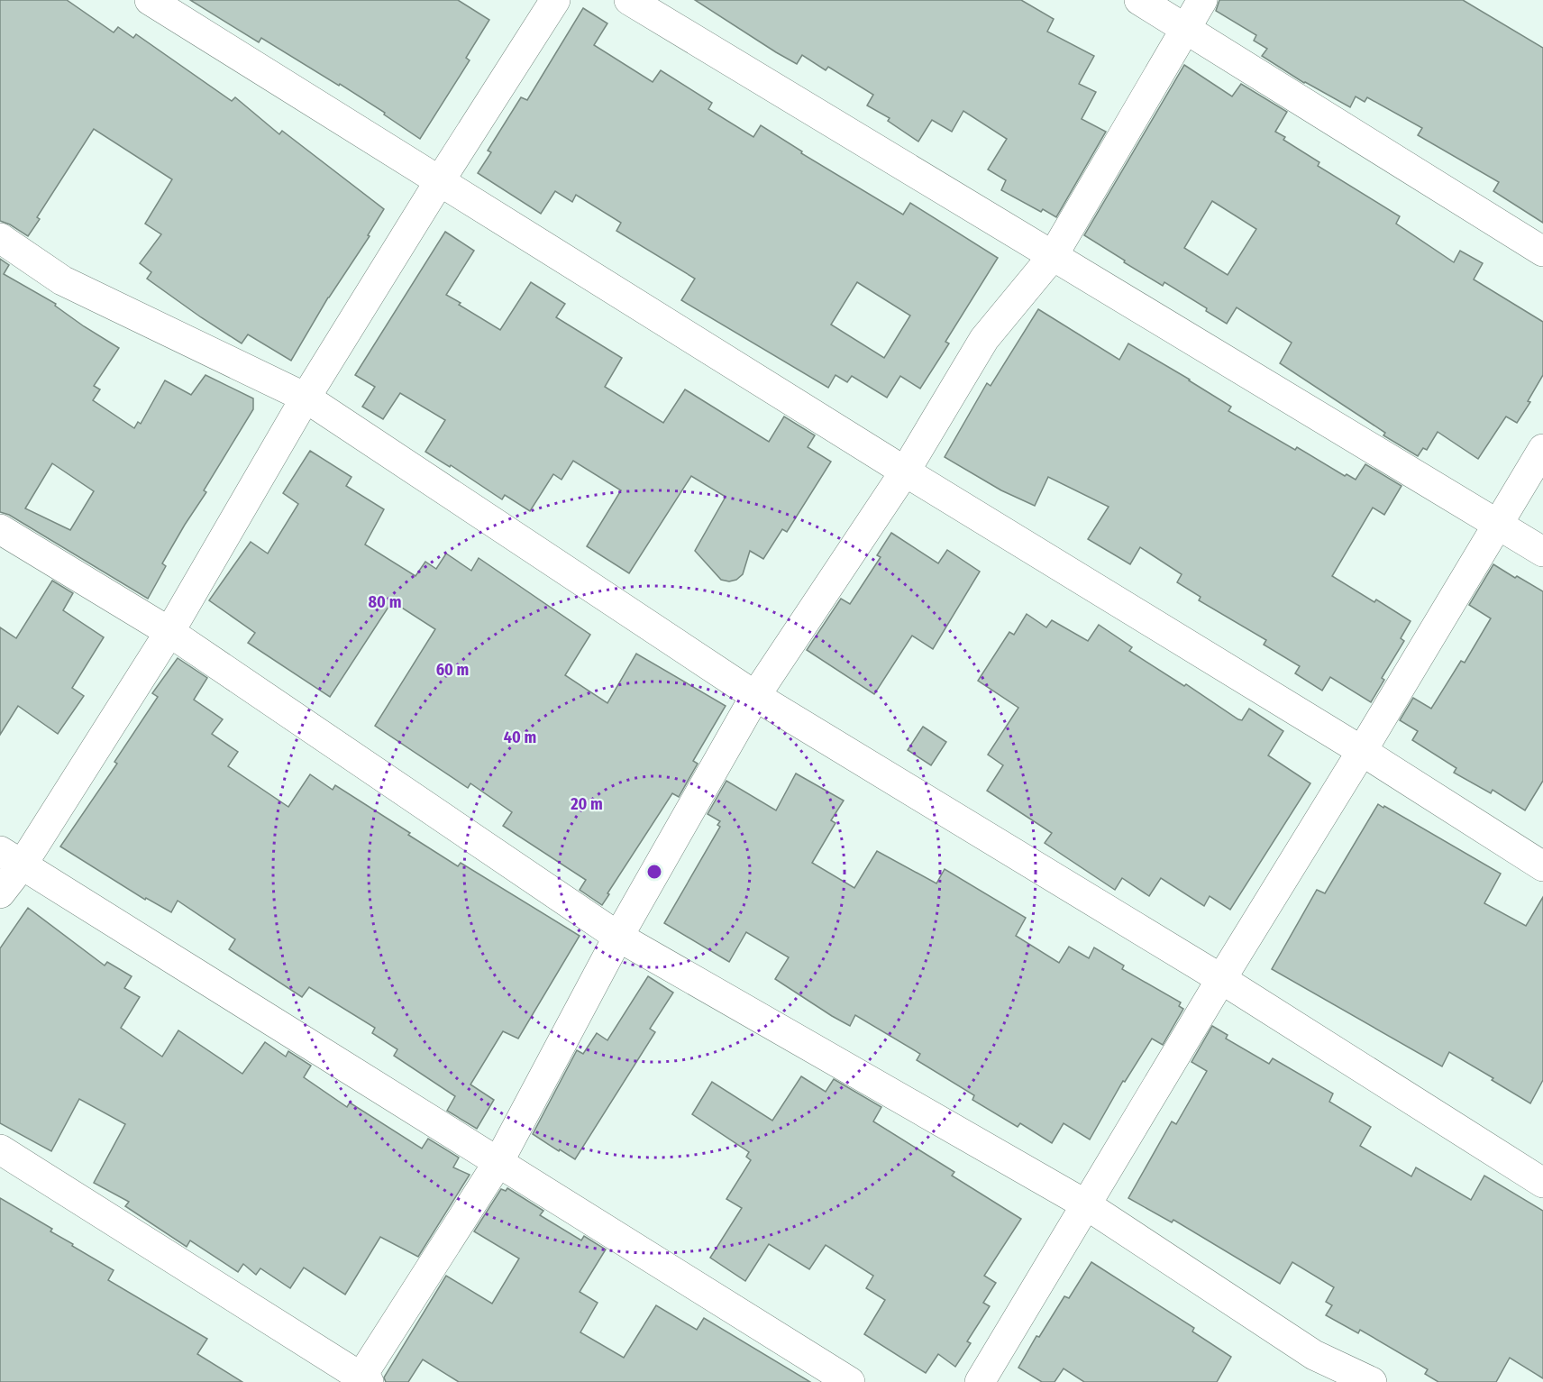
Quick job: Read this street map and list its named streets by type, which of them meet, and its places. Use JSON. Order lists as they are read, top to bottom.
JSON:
{
  "rings": [
    "80 m",
    "60 m",
    "40 m",
    "20 m"
  ]
}
